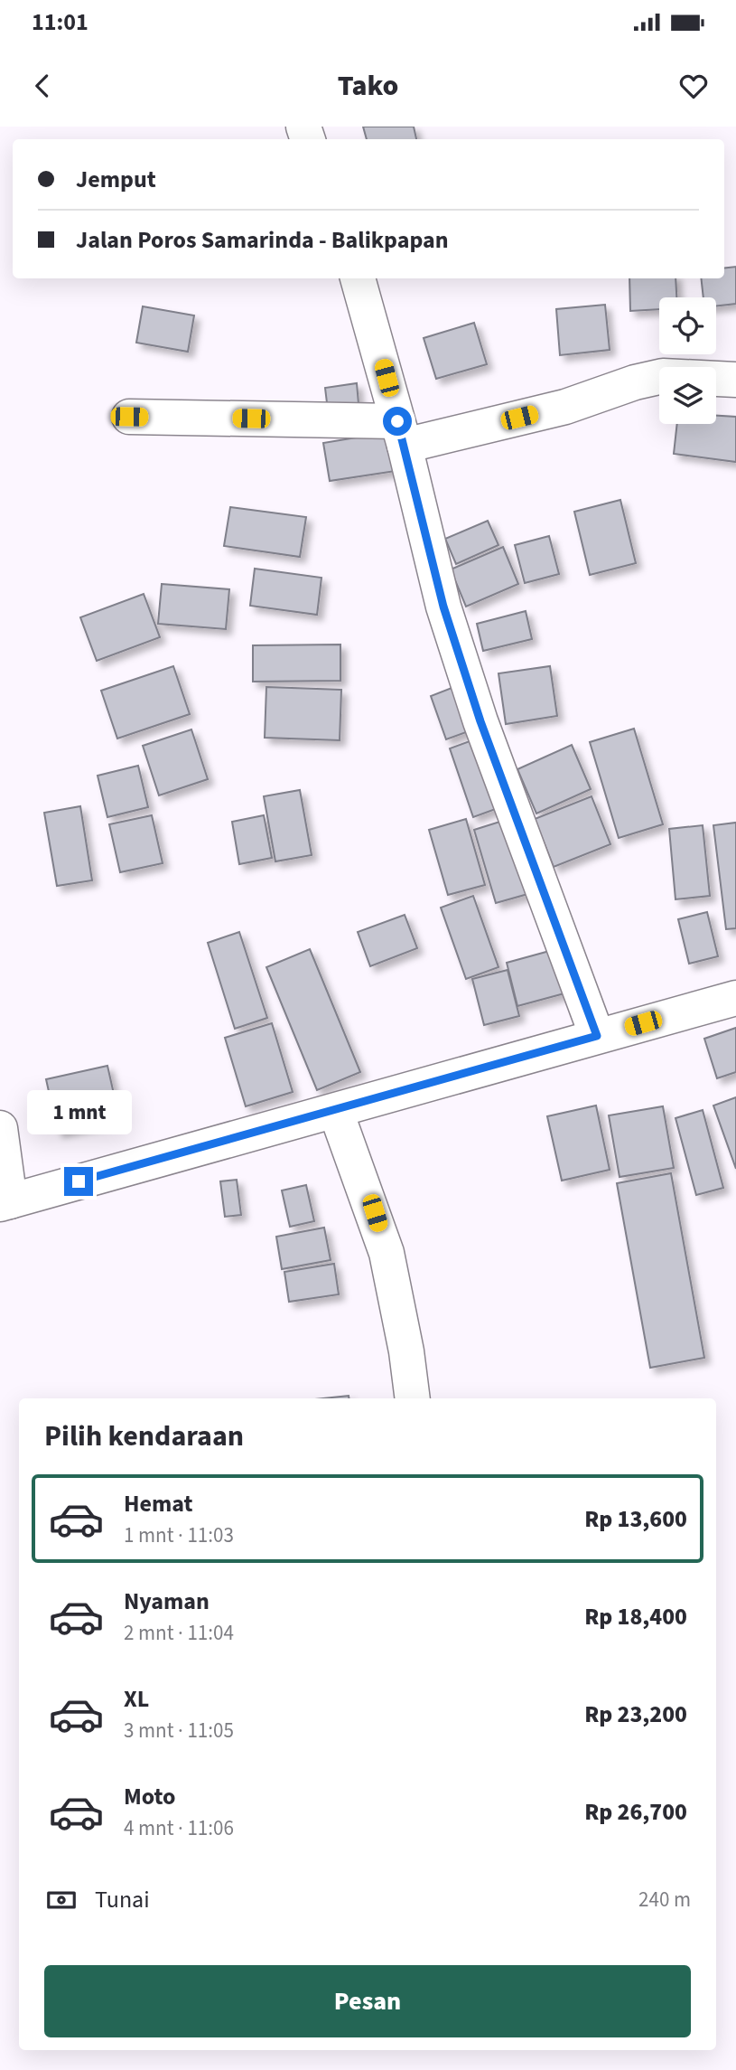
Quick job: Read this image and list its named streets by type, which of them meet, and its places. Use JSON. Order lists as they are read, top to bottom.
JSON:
{
  "page": {
    "status": "11:01",
    "header": "Tako",
    "banner": ["Jemput", "Jalan Poros Samarinda - Balikpapan"],
    "bubble": "1 mnt",
    "heading": "Pilih kendaraan",
    "list": [
      {
        "name": "Hemat",
        "note": "1 mnt · 11:03",
        "value": "Rp 13,600"
      },
      {
        "name": "Nyaman",
        "note": "2 mnt · 11:04",
        "value": "Rp 18,400"
      },
      {
        "name": "XL",
        "note": "3 mnt · 11:05",
        "value": "Rp 23,200"
      },
      {
        "name": "Moto",
        "note": "4 mnt · 11:06",
        "value": "Rp 26,700"
      }
    ],
    "pay": ["Tunai", "240 m"],
    "buttons": "Pesan"
  }
}
